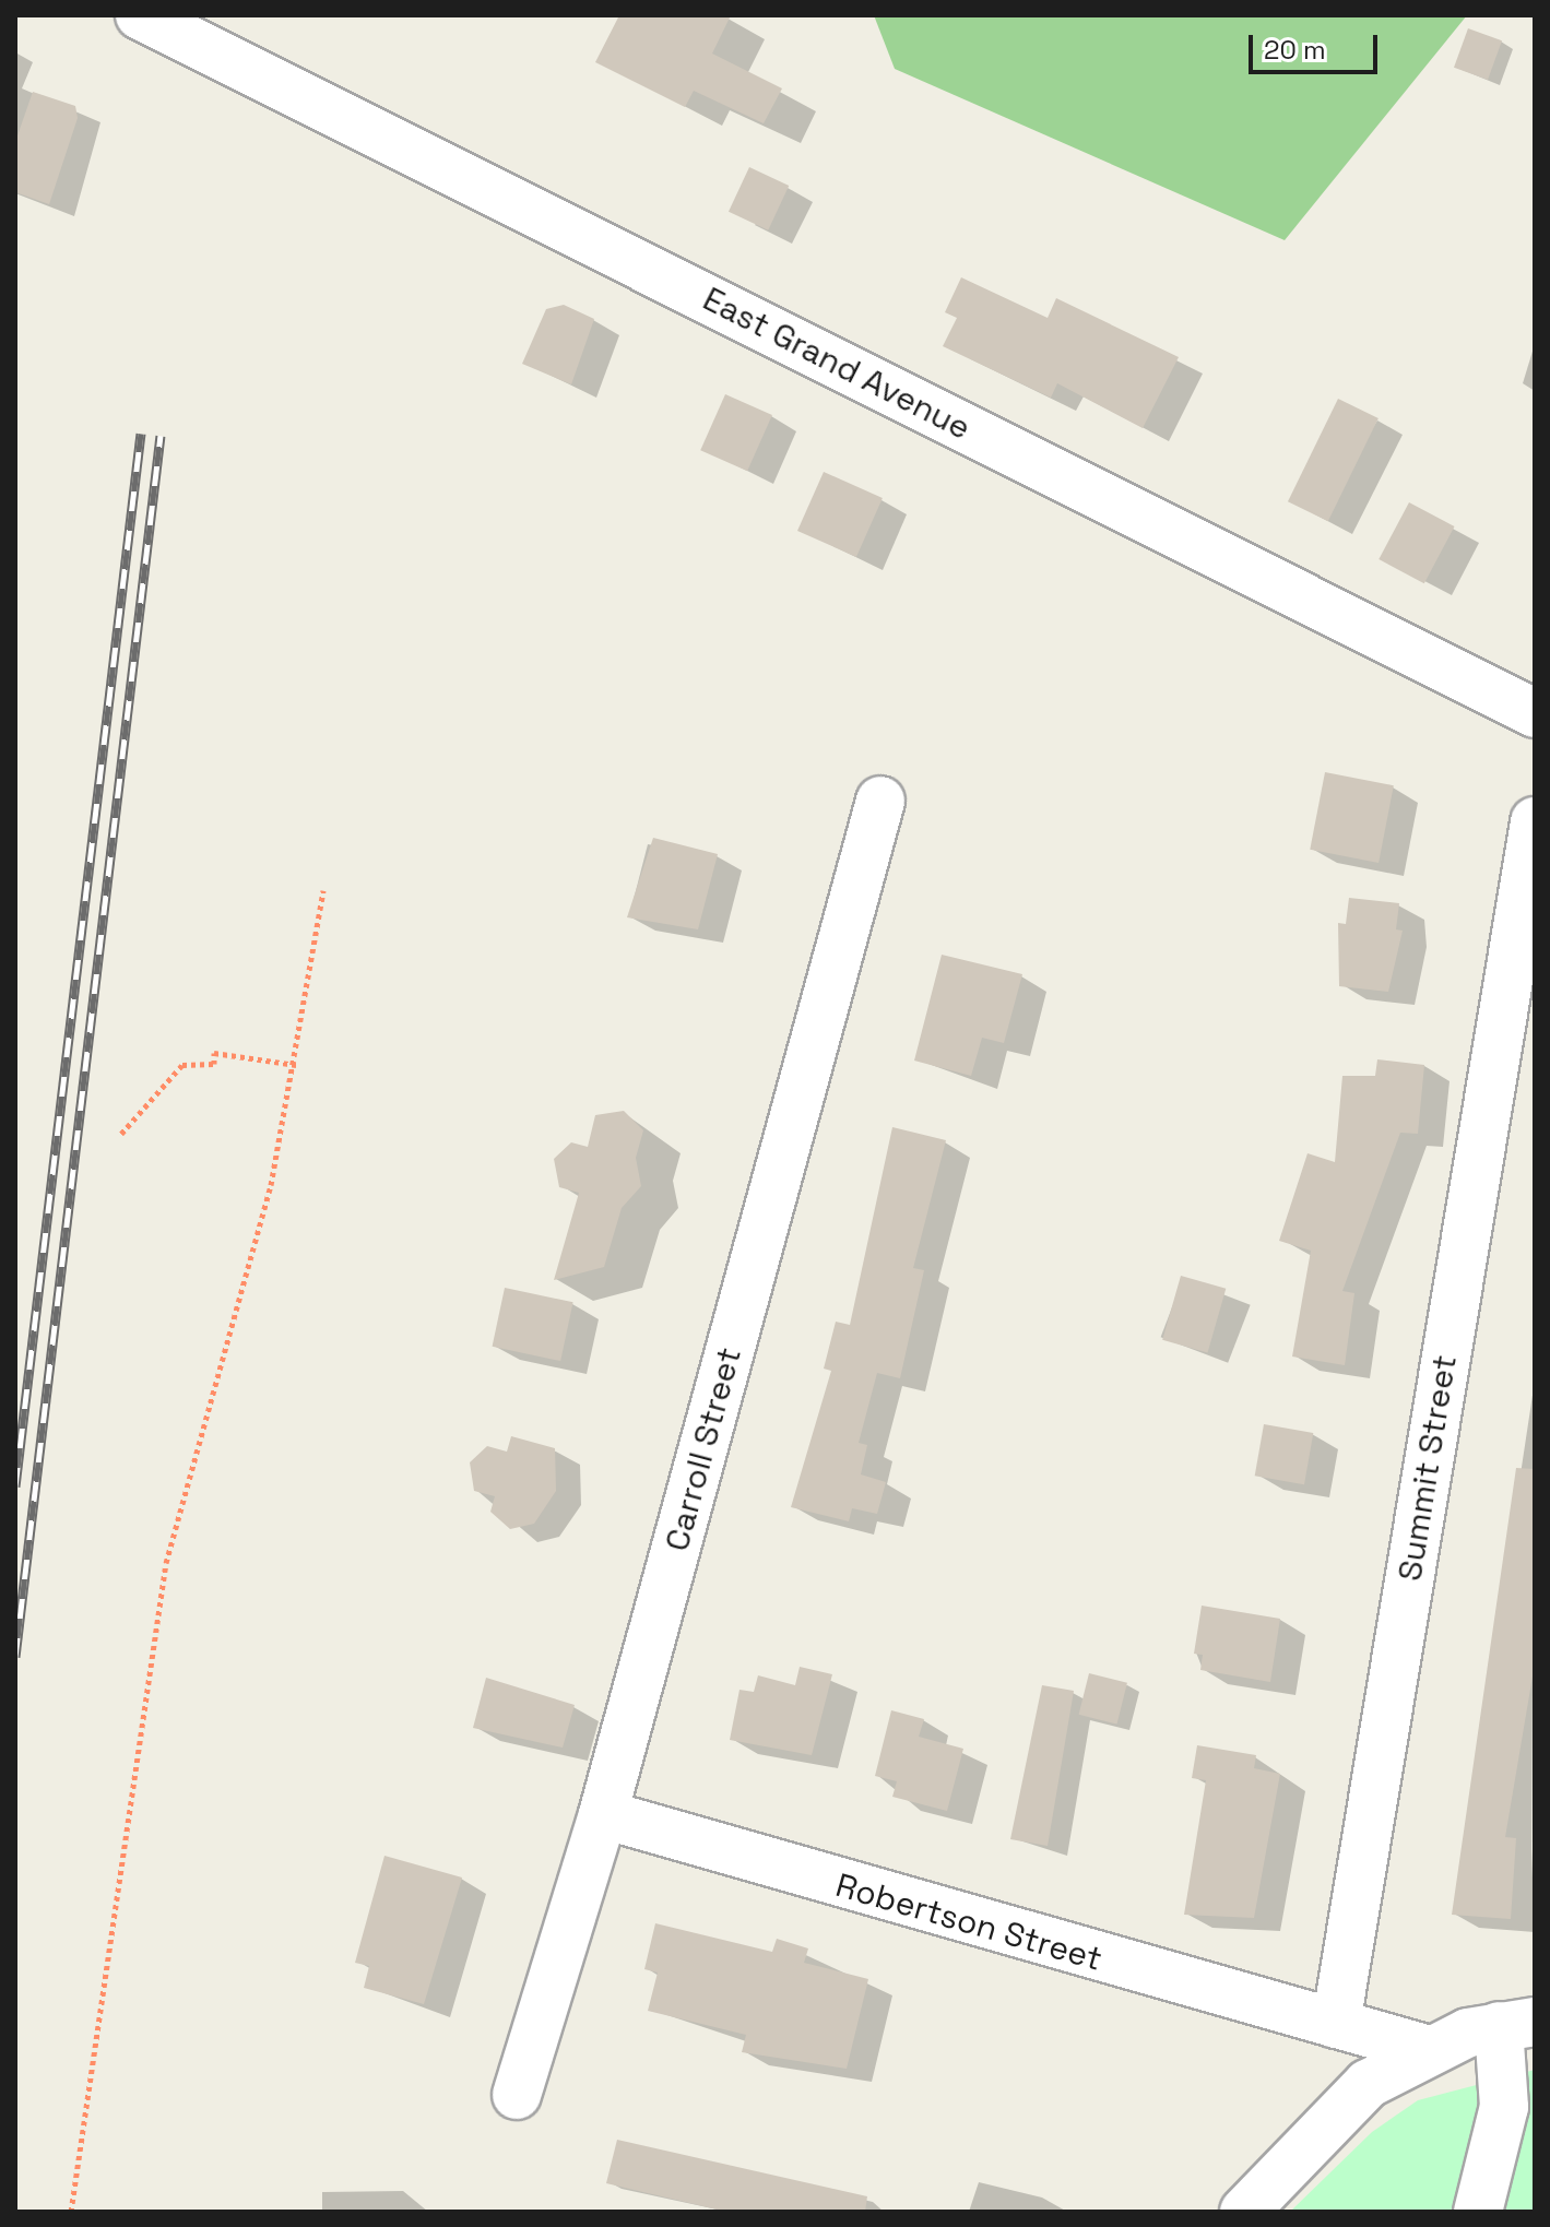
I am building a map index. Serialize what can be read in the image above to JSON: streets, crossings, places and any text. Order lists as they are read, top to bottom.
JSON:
{
  "streets": {
    "street": [
      "East Grand Avenue",
      "Carroll Street",
      "Summit Street",
      "Robertson Street"
    ]
  },
  "crossings": [
    ["Carroll Street", "Robertson Street"],
    ["Summit Street", "Robertson Street"]
  ],
  "scale_bar": "20 m"
}
